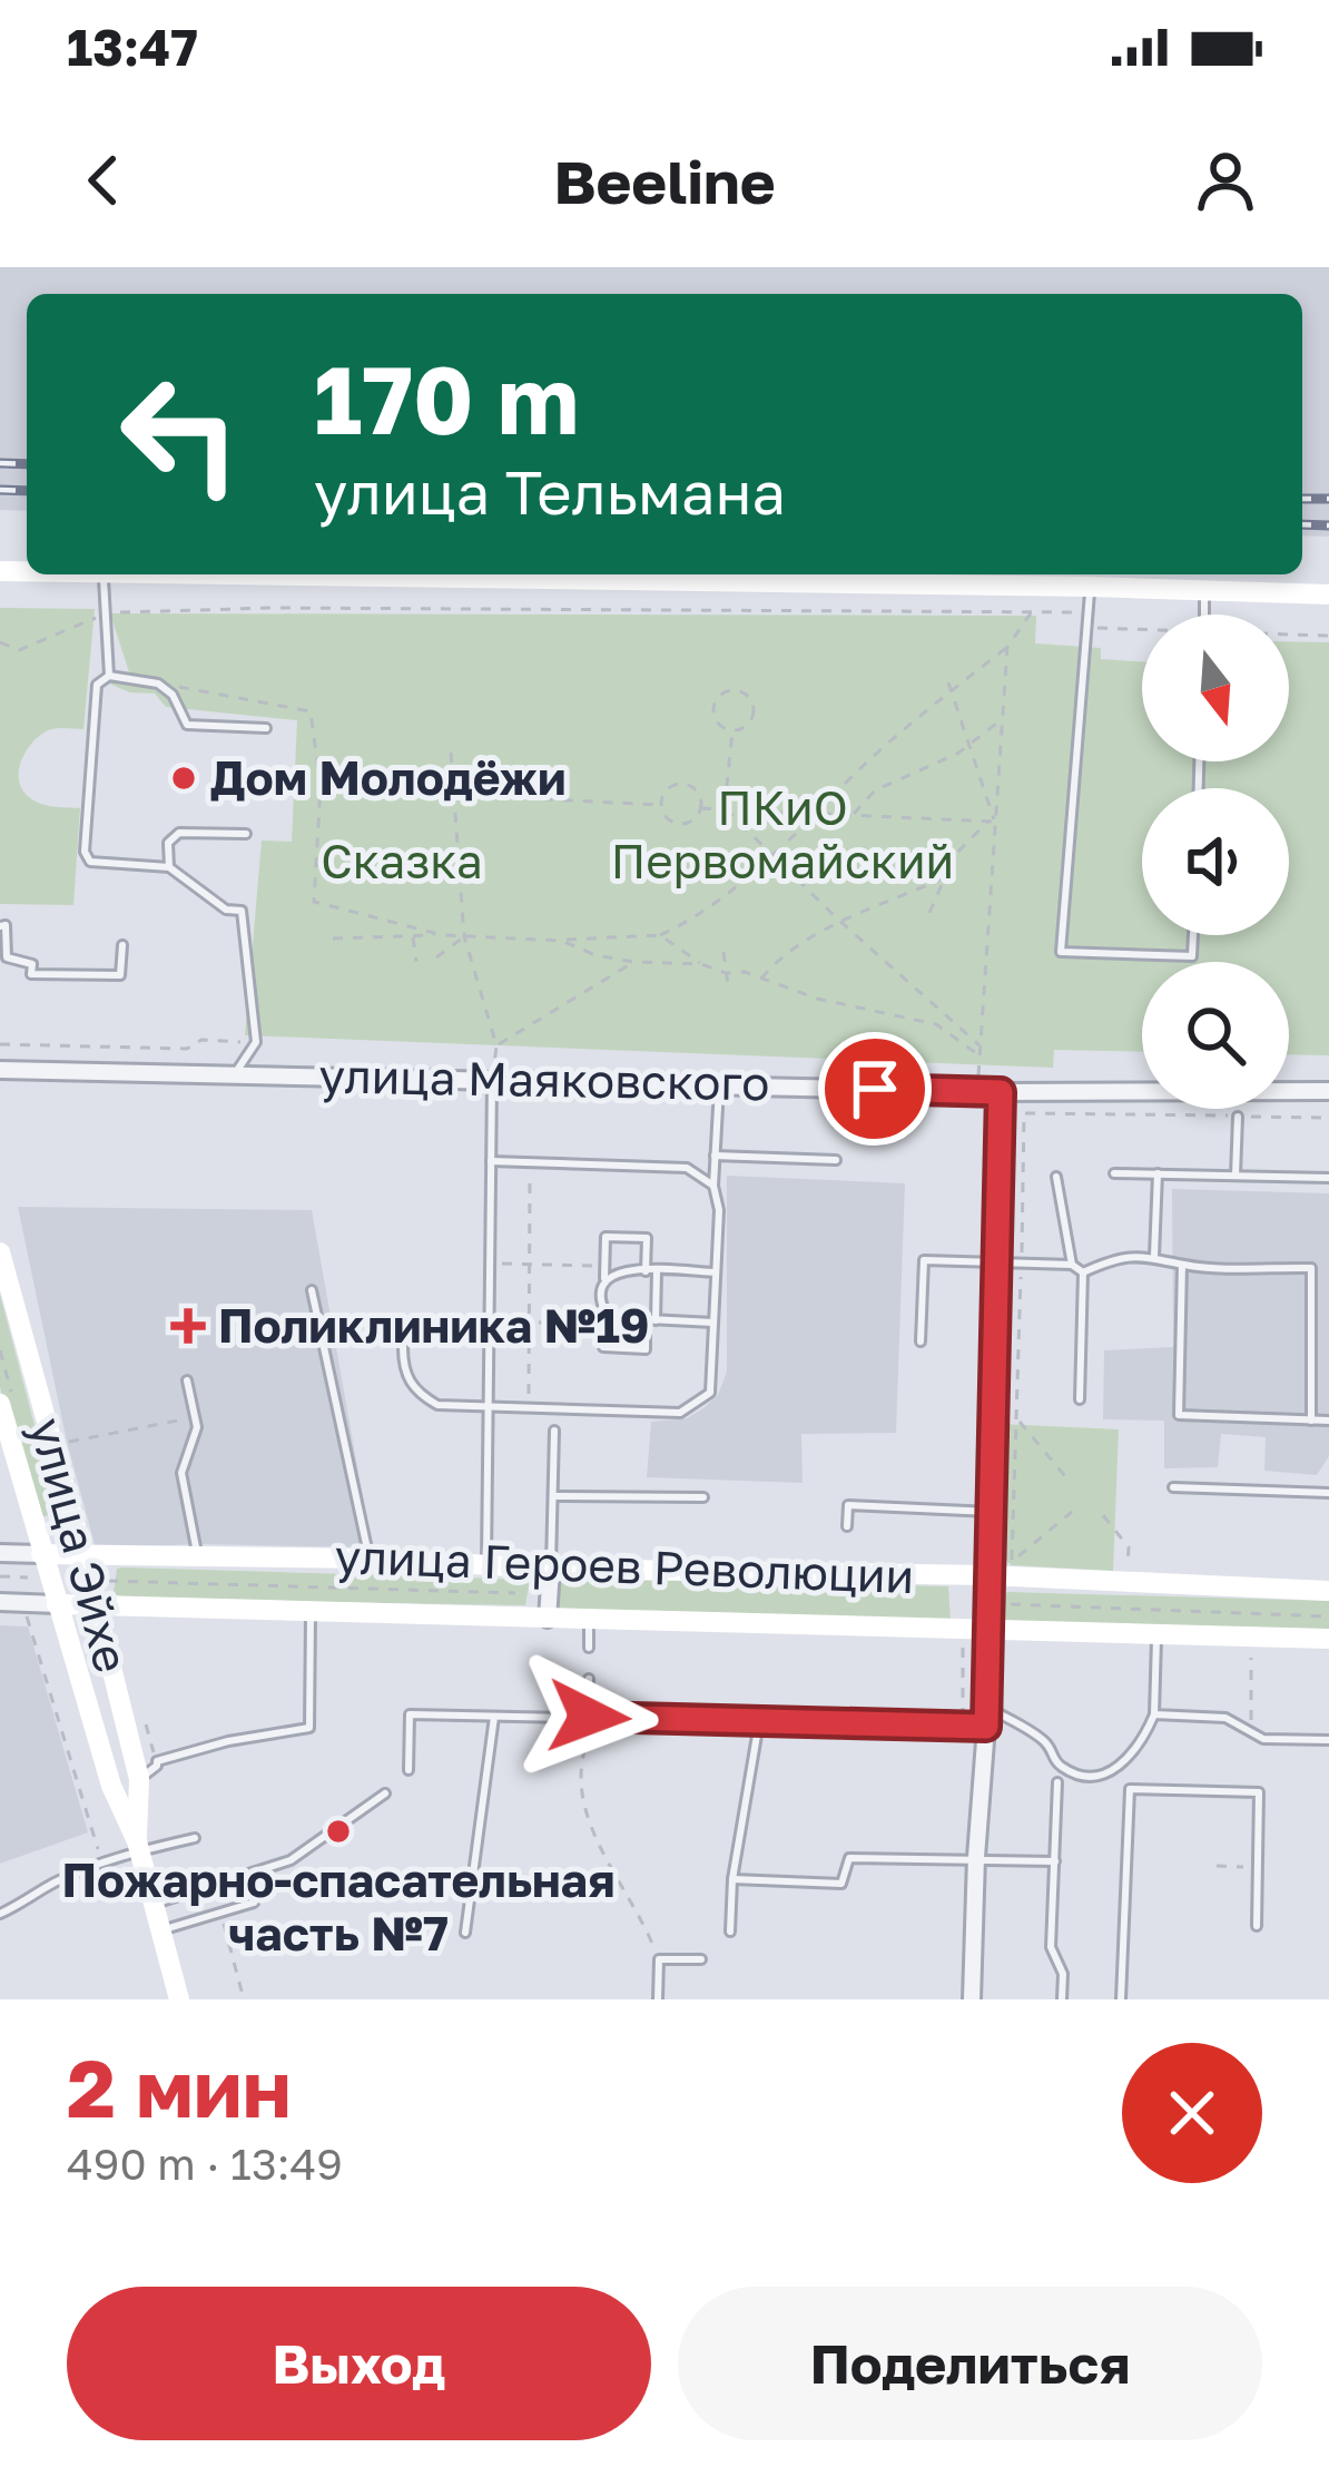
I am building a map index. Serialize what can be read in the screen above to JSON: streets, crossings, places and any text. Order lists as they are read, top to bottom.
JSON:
{
  "streets": {
    "main road": ["улица Эйхе", "улица Героев Революции"],
    "street": ["улица Маяковского"]
  },
  "crossings": [
    ["улица Эйхе", "улица Героев Революции"]
  ],
  "parks": ["ПКиО Первомайский", "Сказка"],
  "places": {
    "other": ["Дом Молодёжи", "Пожарно-спасательная часть №7"],
    "health": ["Поликлиника №19"]
  },
  "north": "bottom",
  "page": {
    "status": "13:47",
    "header": "Beeline",
    "turn": ["170 m", "улица Тельмана"],
    "heading": ["2 мин", "490 m · 13:49"],
    "buttons": ["Выход", "Поделиться"]
  }
}
